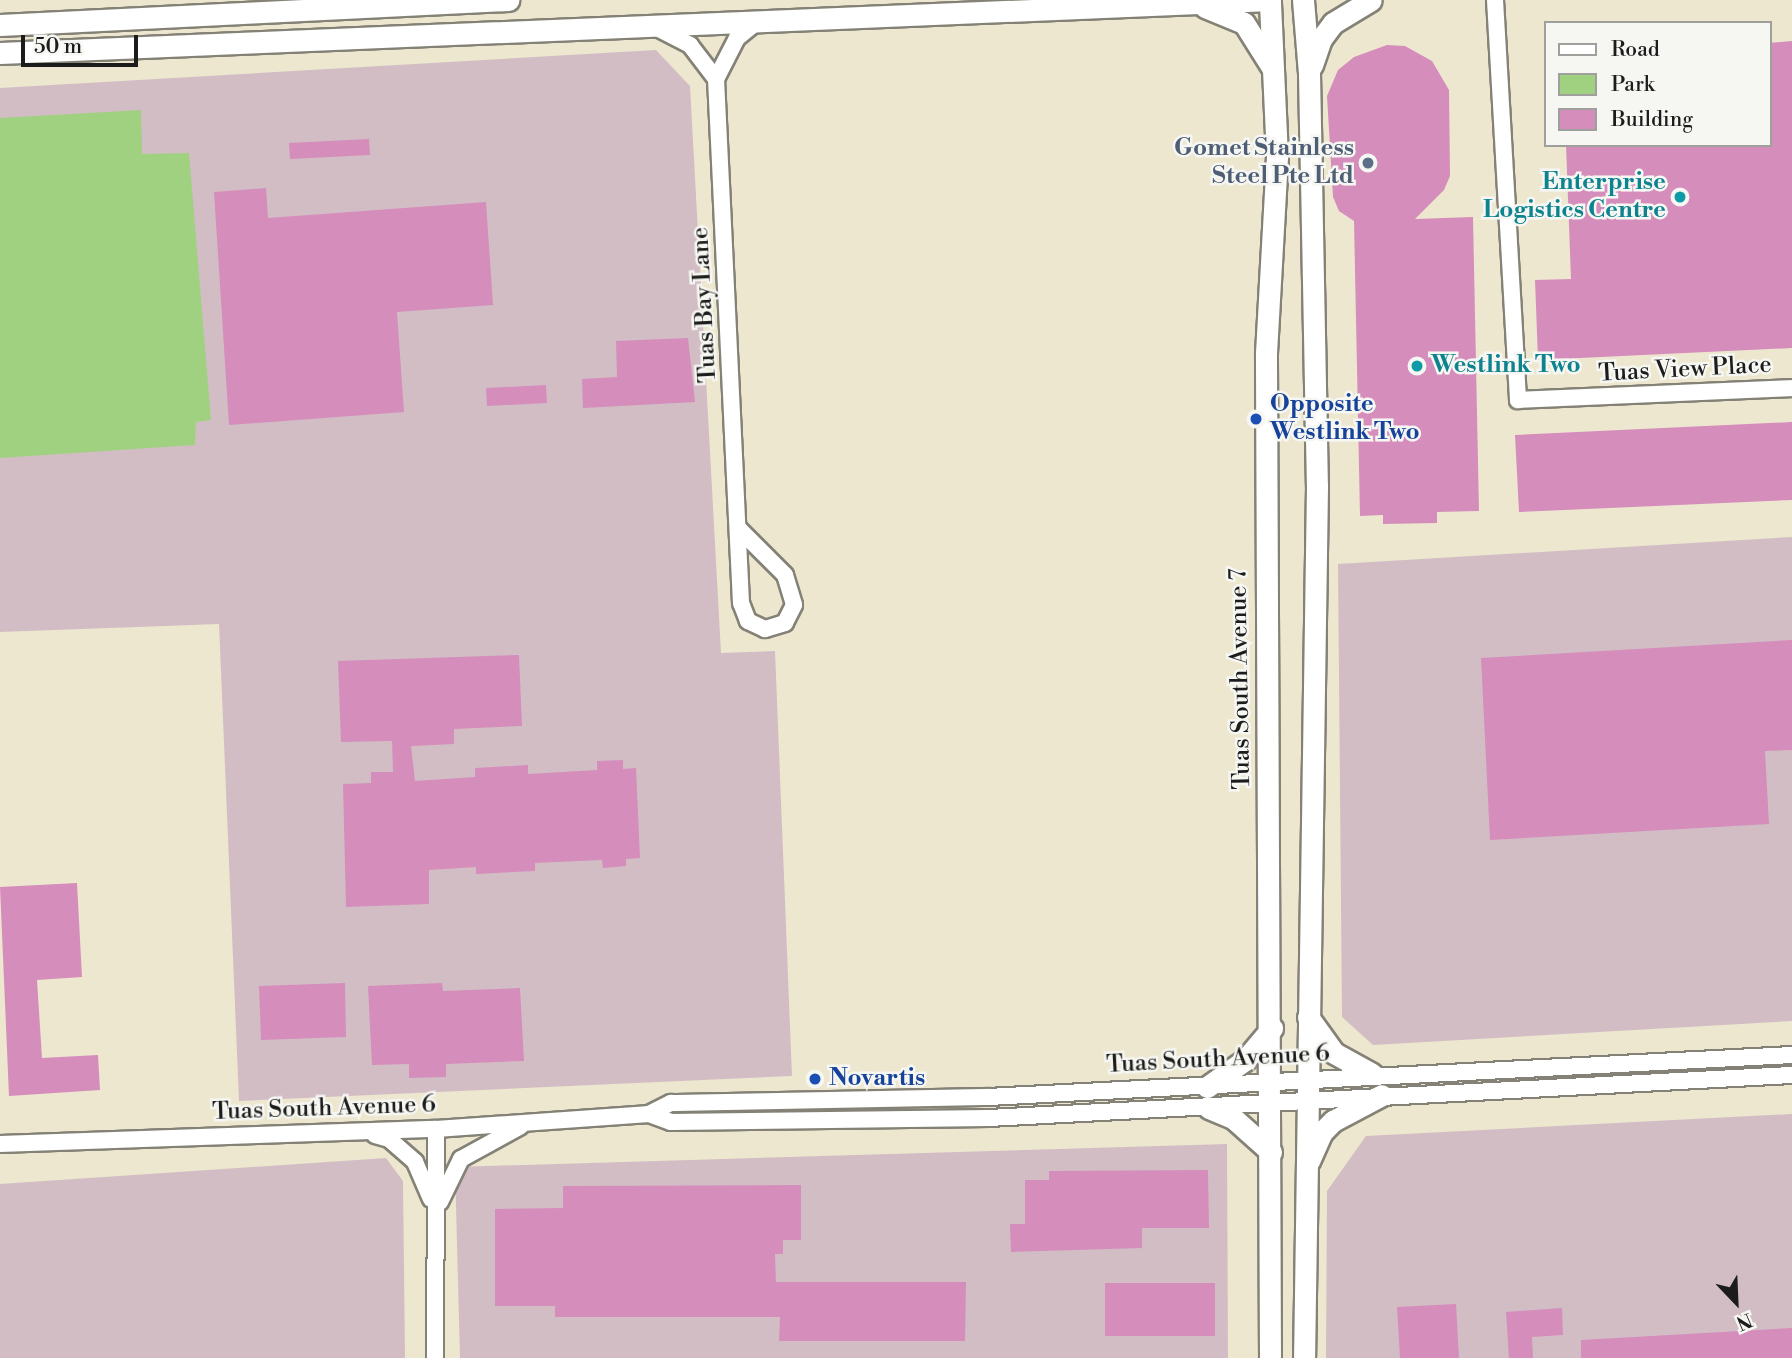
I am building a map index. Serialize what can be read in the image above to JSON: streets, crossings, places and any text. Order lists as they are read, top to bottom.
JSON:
{
  "streets": {
    "street": [
      "Tuas Bay Lane",
      "Tuas View Place",
      "Tuas South Avenue 7",
      "Tuas South Avenue 6"
    ]
  },
  "crossings": [
    ["Tuas South Avenue 7", "Tuas South Avenue 6"]
  ],
  "places": [
    "Gomet Stainless Steel Pte Ltd",
    "Enterprise Logistics Centre",
    "Westlink Two",
    "Opposite Westlink Two",
    "Novartis"
  ],
  "legend": ["Road", "Park", "Building"],
  "scale_bar": "50 m",
  "north": "bottom right"
}
